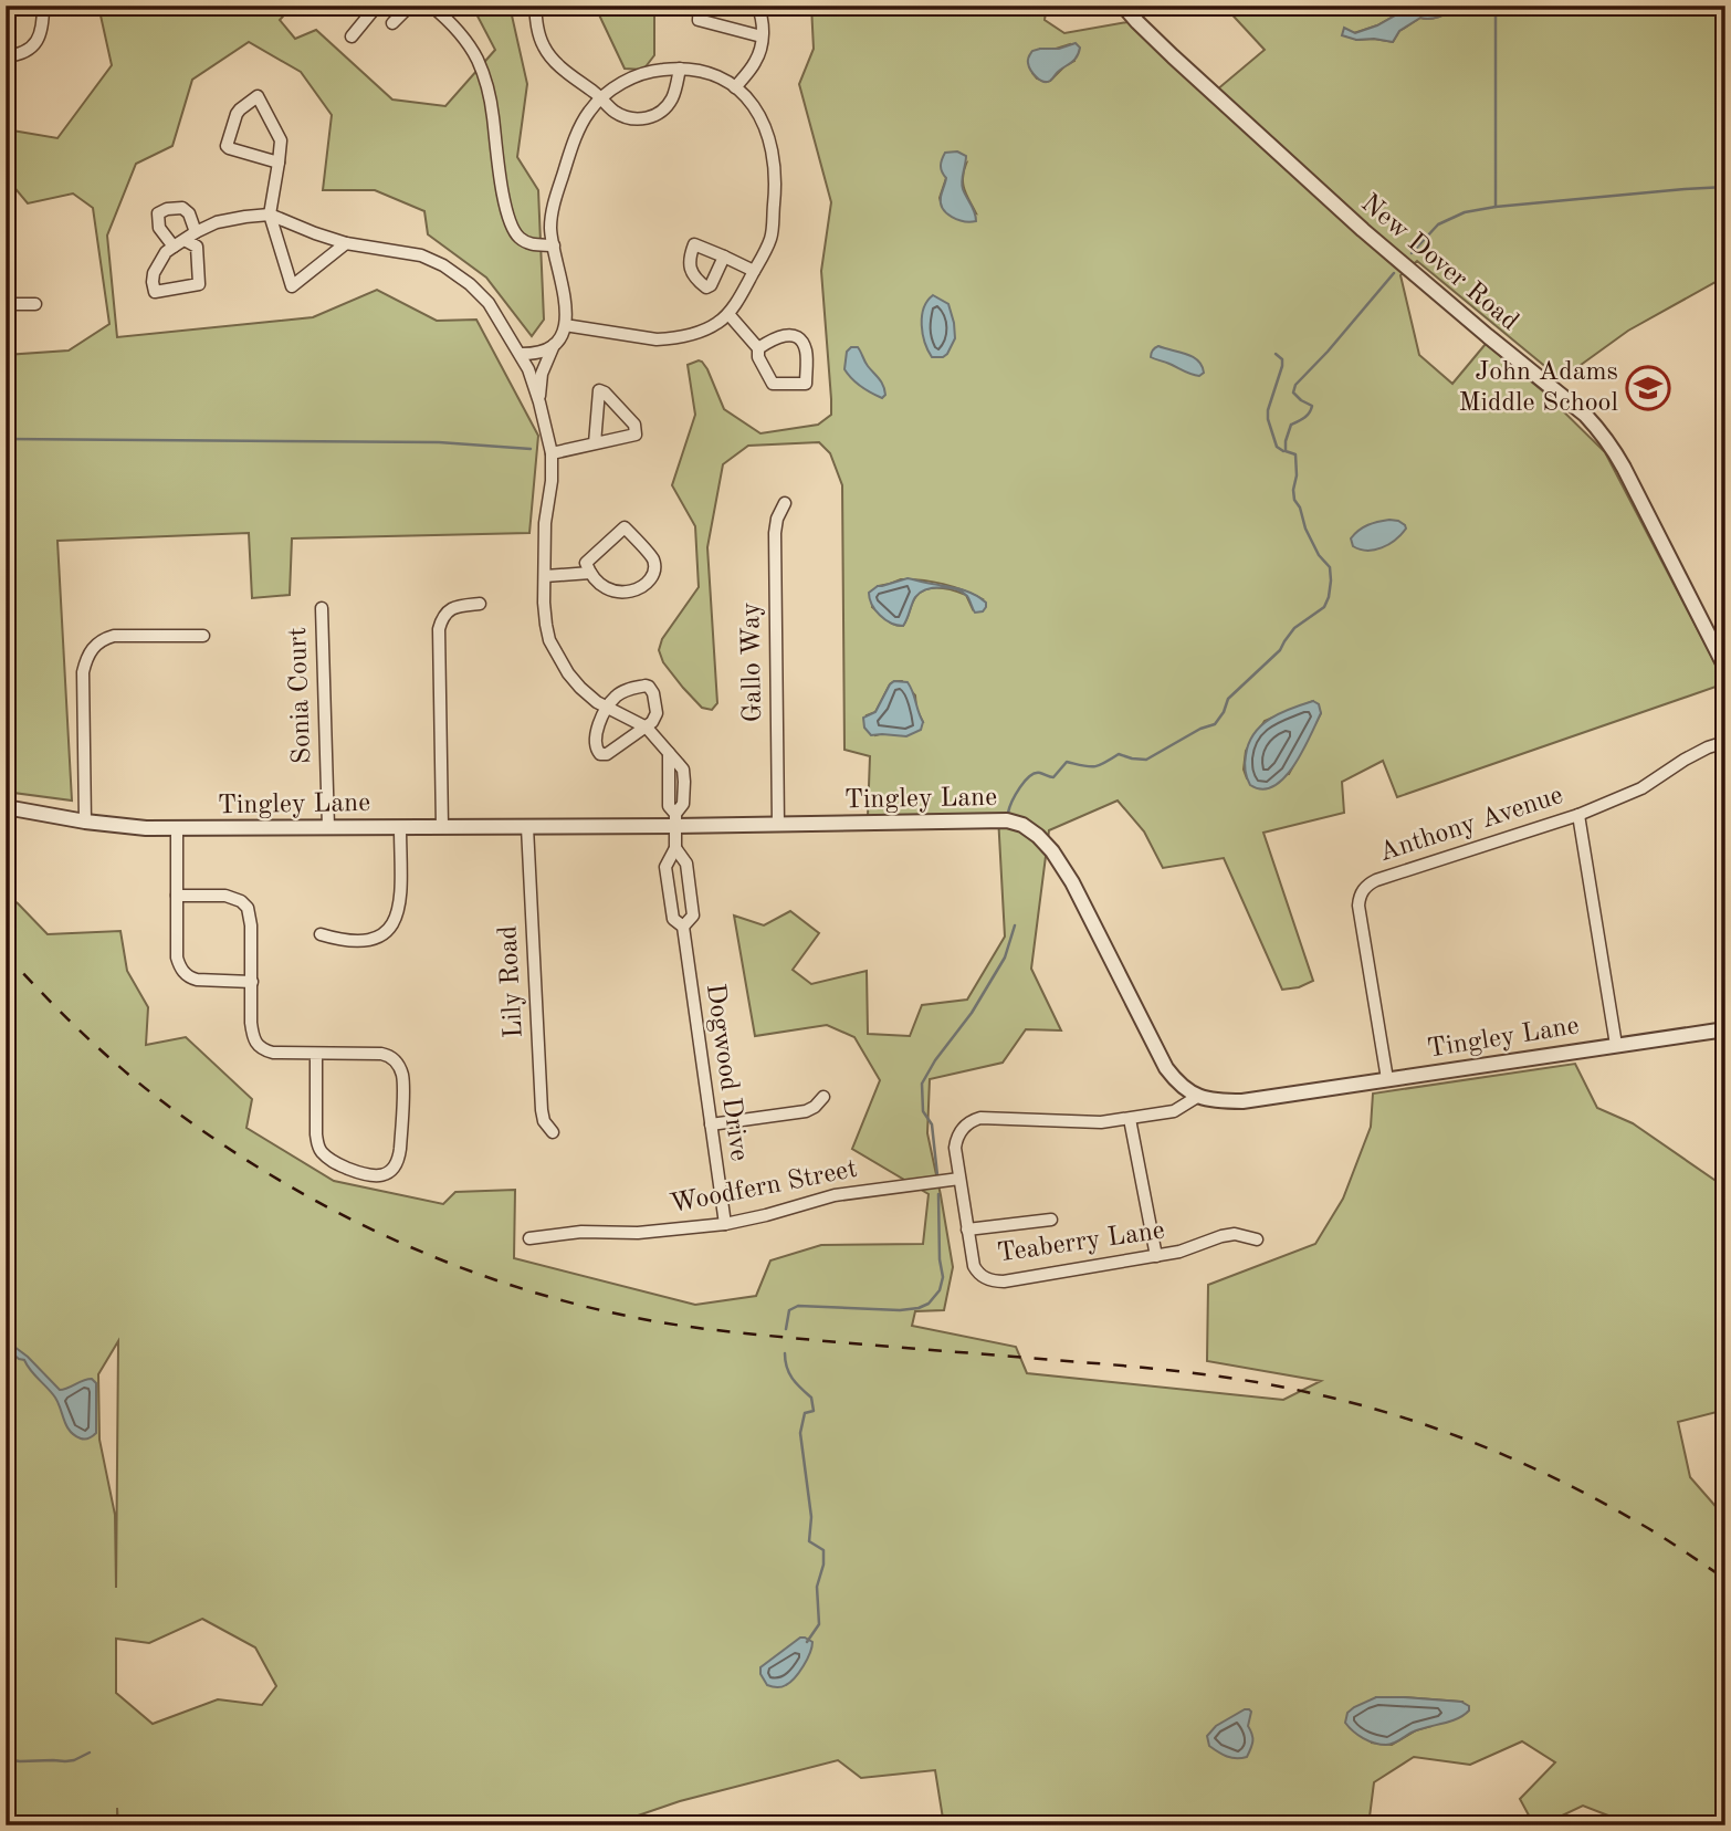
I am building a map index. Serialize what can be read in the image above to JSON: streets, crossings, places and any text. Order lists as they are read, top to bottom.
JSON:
{
  "streets": {
    "street": [
      "New Dover Road",
      "Gallo Way",
      "Sonia Court",
      "Tingley Lane",
      "Anthony Avenue",
      "Lily Road",
      "Dogwood Drive",
      "Woodfern Street",
      "Teaberry Lane"
    ]
  },
  "crossings": [
    ["Gallo Way", "Tingley Lane"],
    ["Sonia Court", "Tingley Lane"],
    ["Tingley Lane", "Anthony Avenue"],
    ["Tingley Lane", "Lily Road"],
    ["Tingley Lane", "Dogwood Drive"],
    ["Tingley Lane", "Teaberry Lane"],
    ["Dogwood Drive", "Woodfern Street"],
    ["Woodfern Street", "Teaberry Lane"]
  ],
  "places": {
    "school or university": ["John Adams Middle School"]
  }
}
